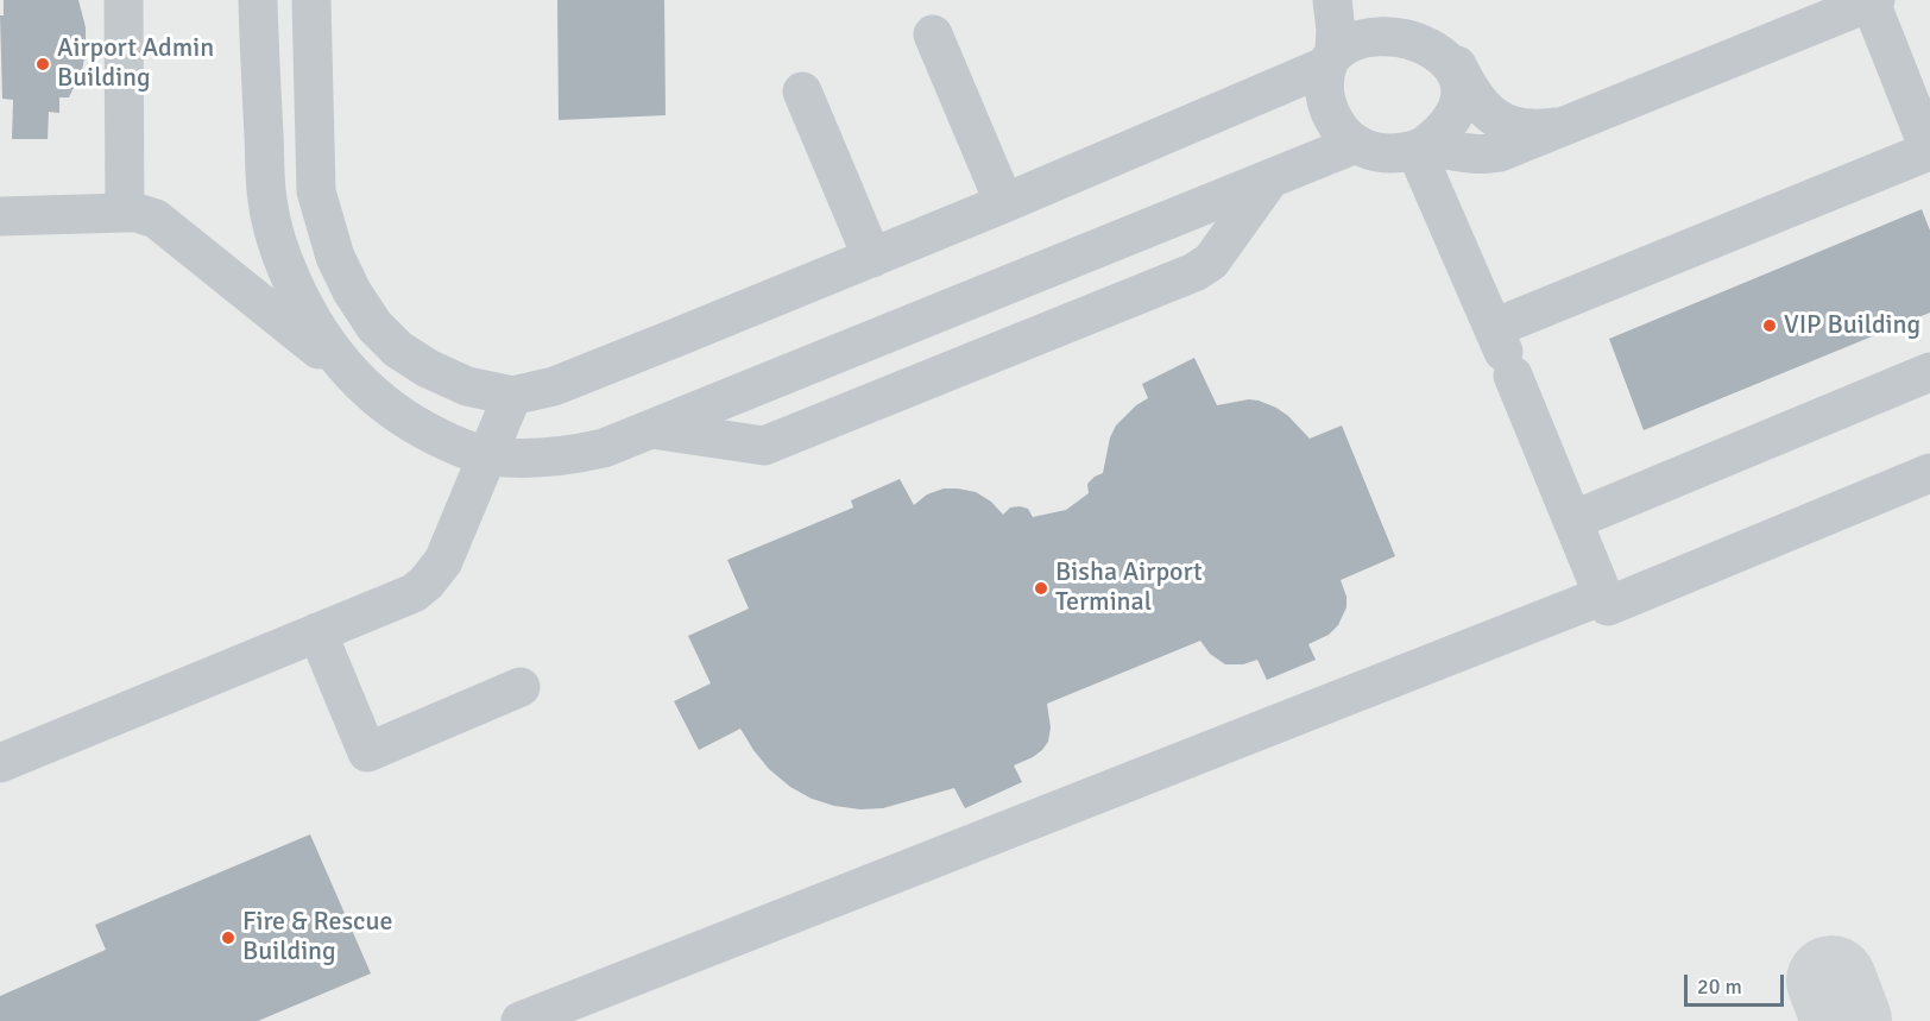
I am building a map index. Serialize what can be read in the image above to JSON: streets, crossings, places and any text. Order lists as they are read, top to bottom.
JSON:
{
  "places": [
    "Airport Admin Building",
    "VIP Building",
    "Bisha Airport Terminal",
    "Fire & Rescue Building"
  ],
  "scale_bar": "20 m"
}
